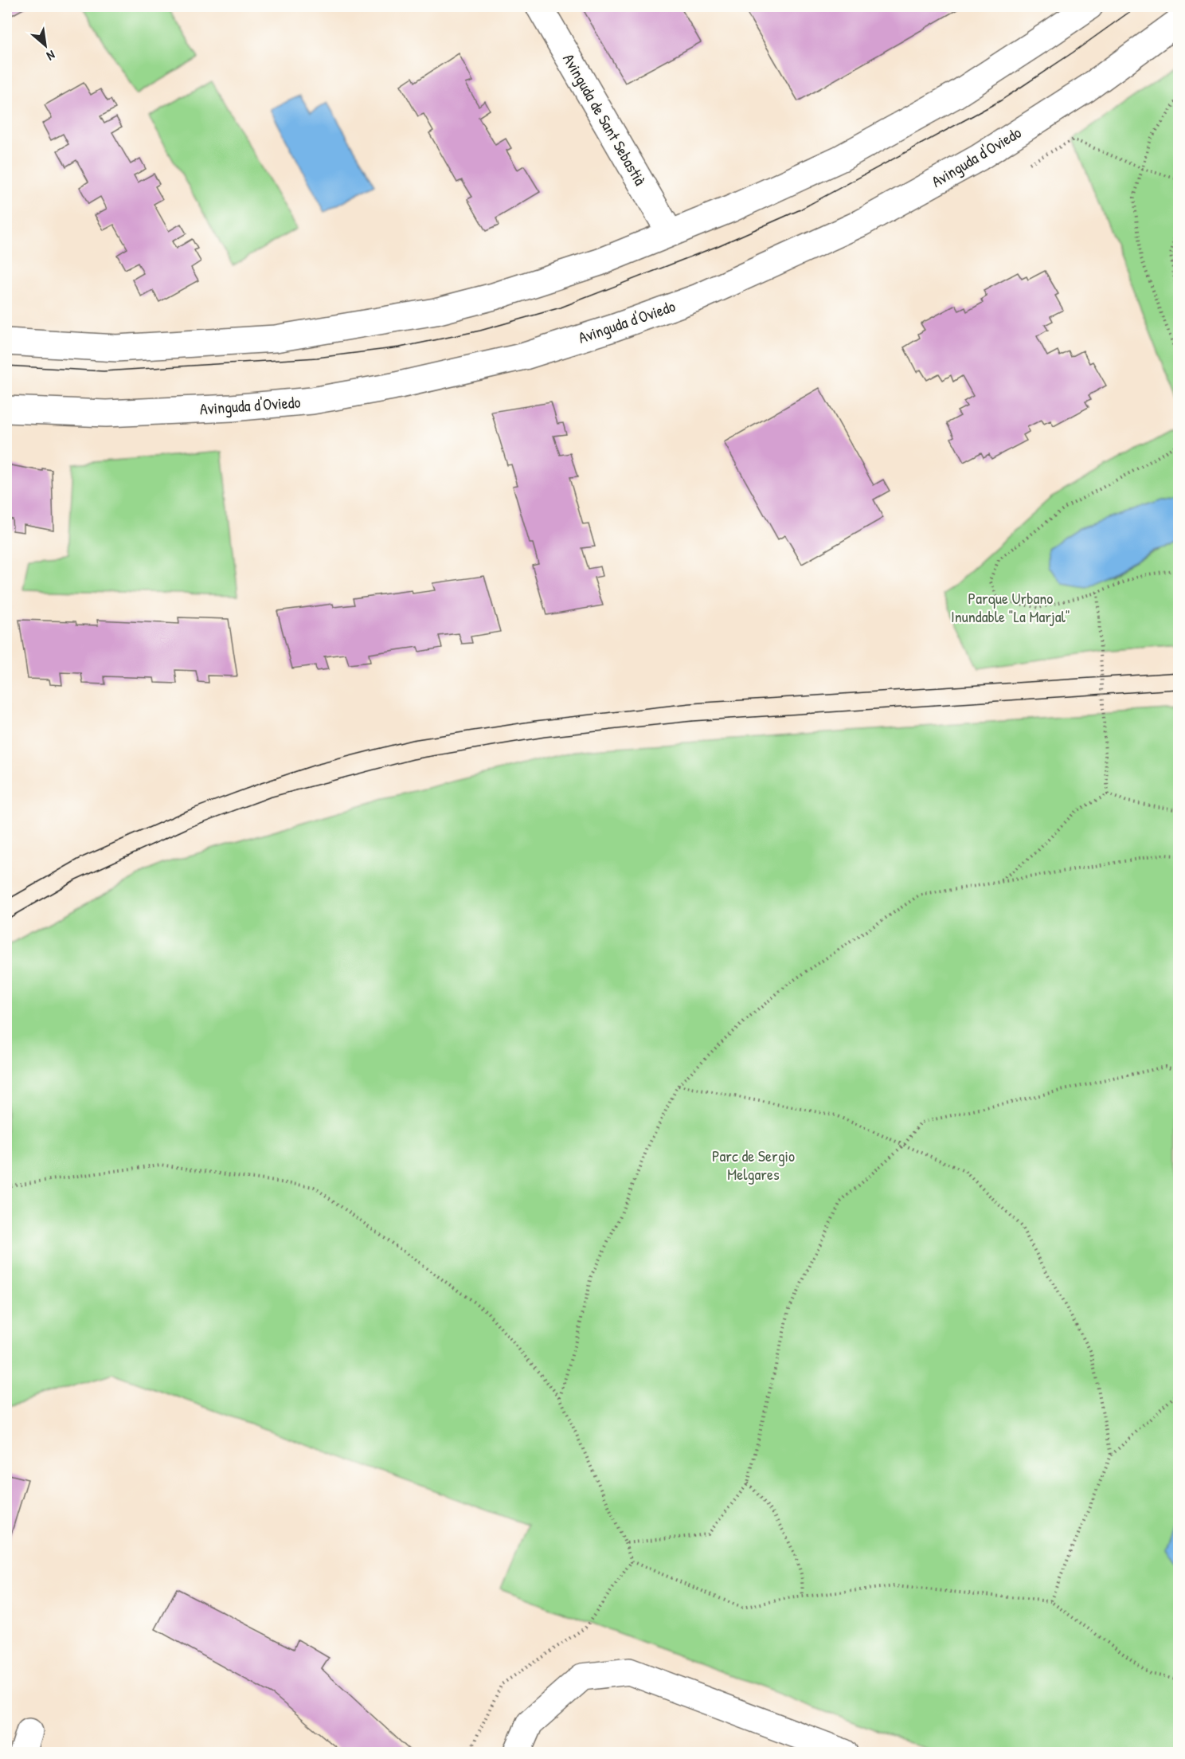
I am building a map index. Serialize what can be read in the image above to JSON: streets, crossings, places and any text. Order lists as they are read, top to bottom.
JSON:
{
  "streets": {
    "street": ["Avinguda de Sant Sebastià", "Avinguda d'Oviedo"]
  },
  "parks": ["Parque Urbano Inundable \"La Marjal\"", "Parc de Sergio Melgares"],
  "north": "bottom right"
}
